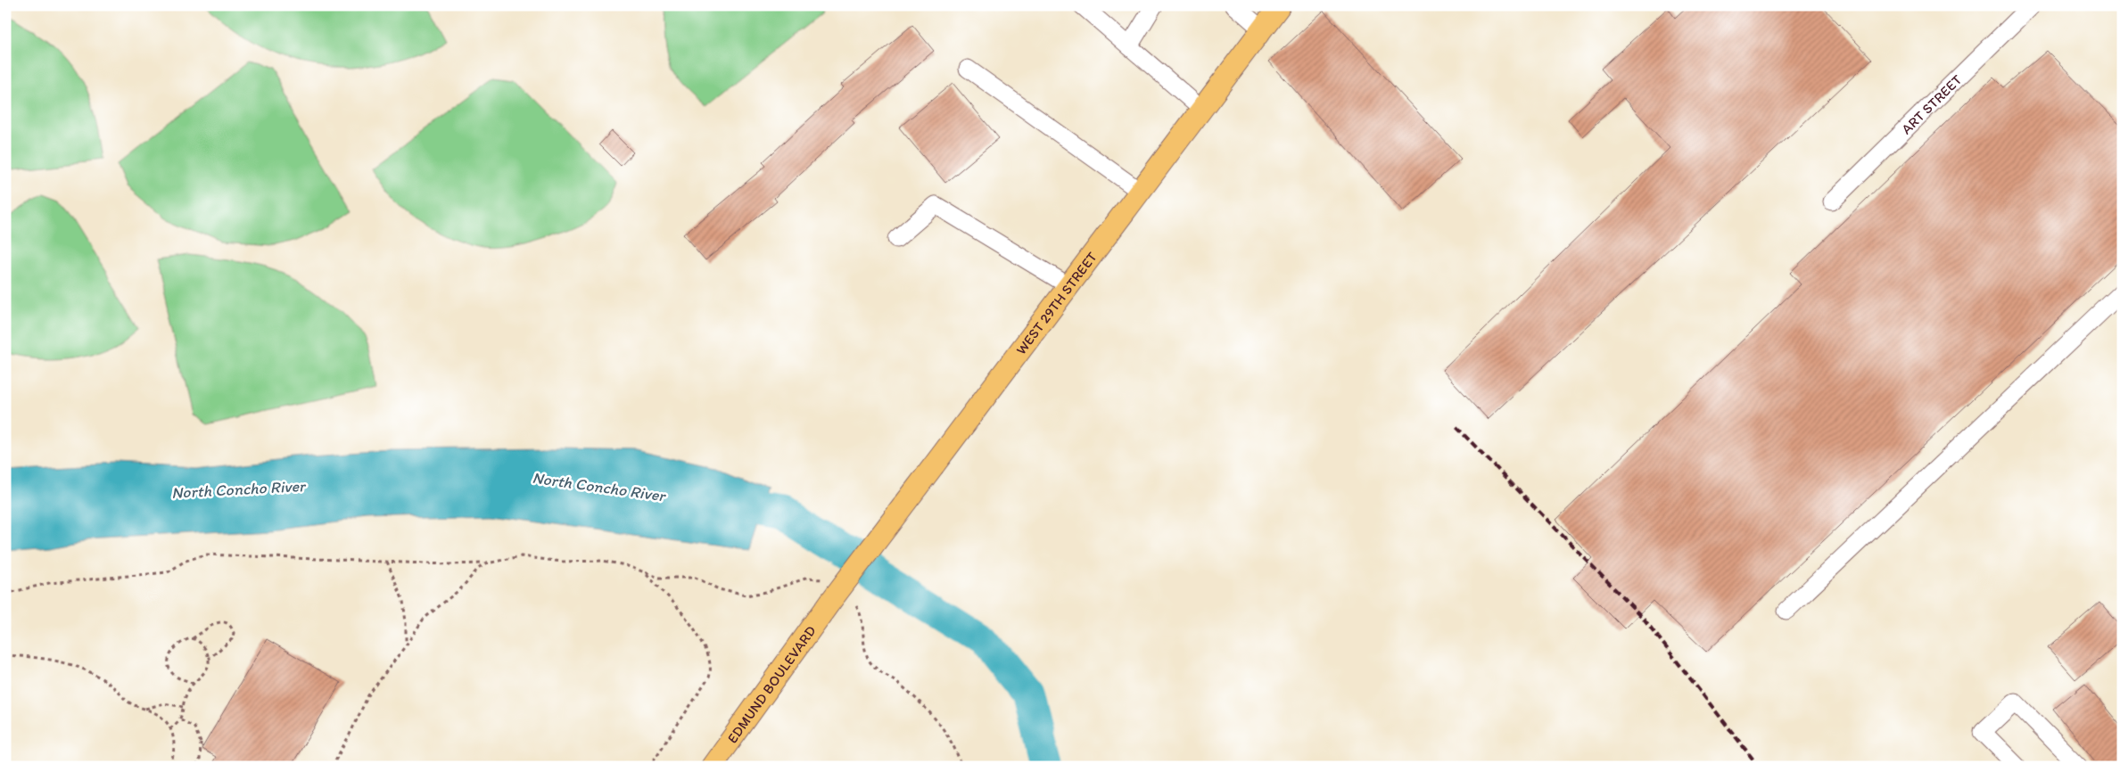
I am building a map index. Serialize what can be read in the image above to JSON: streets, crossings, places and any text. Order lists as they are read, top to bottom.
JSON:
{
  "streets": {
    "main road": ["WEST 29TH STREET", "EDMUND BOULEVARD"],
    "street": ["ART STREET"]
  },
  "crossings": [
    ["WEST 29TH STREET", "EDMUND BOULEVARD"]
  ],
  "water": ["North Concho River"]
}
